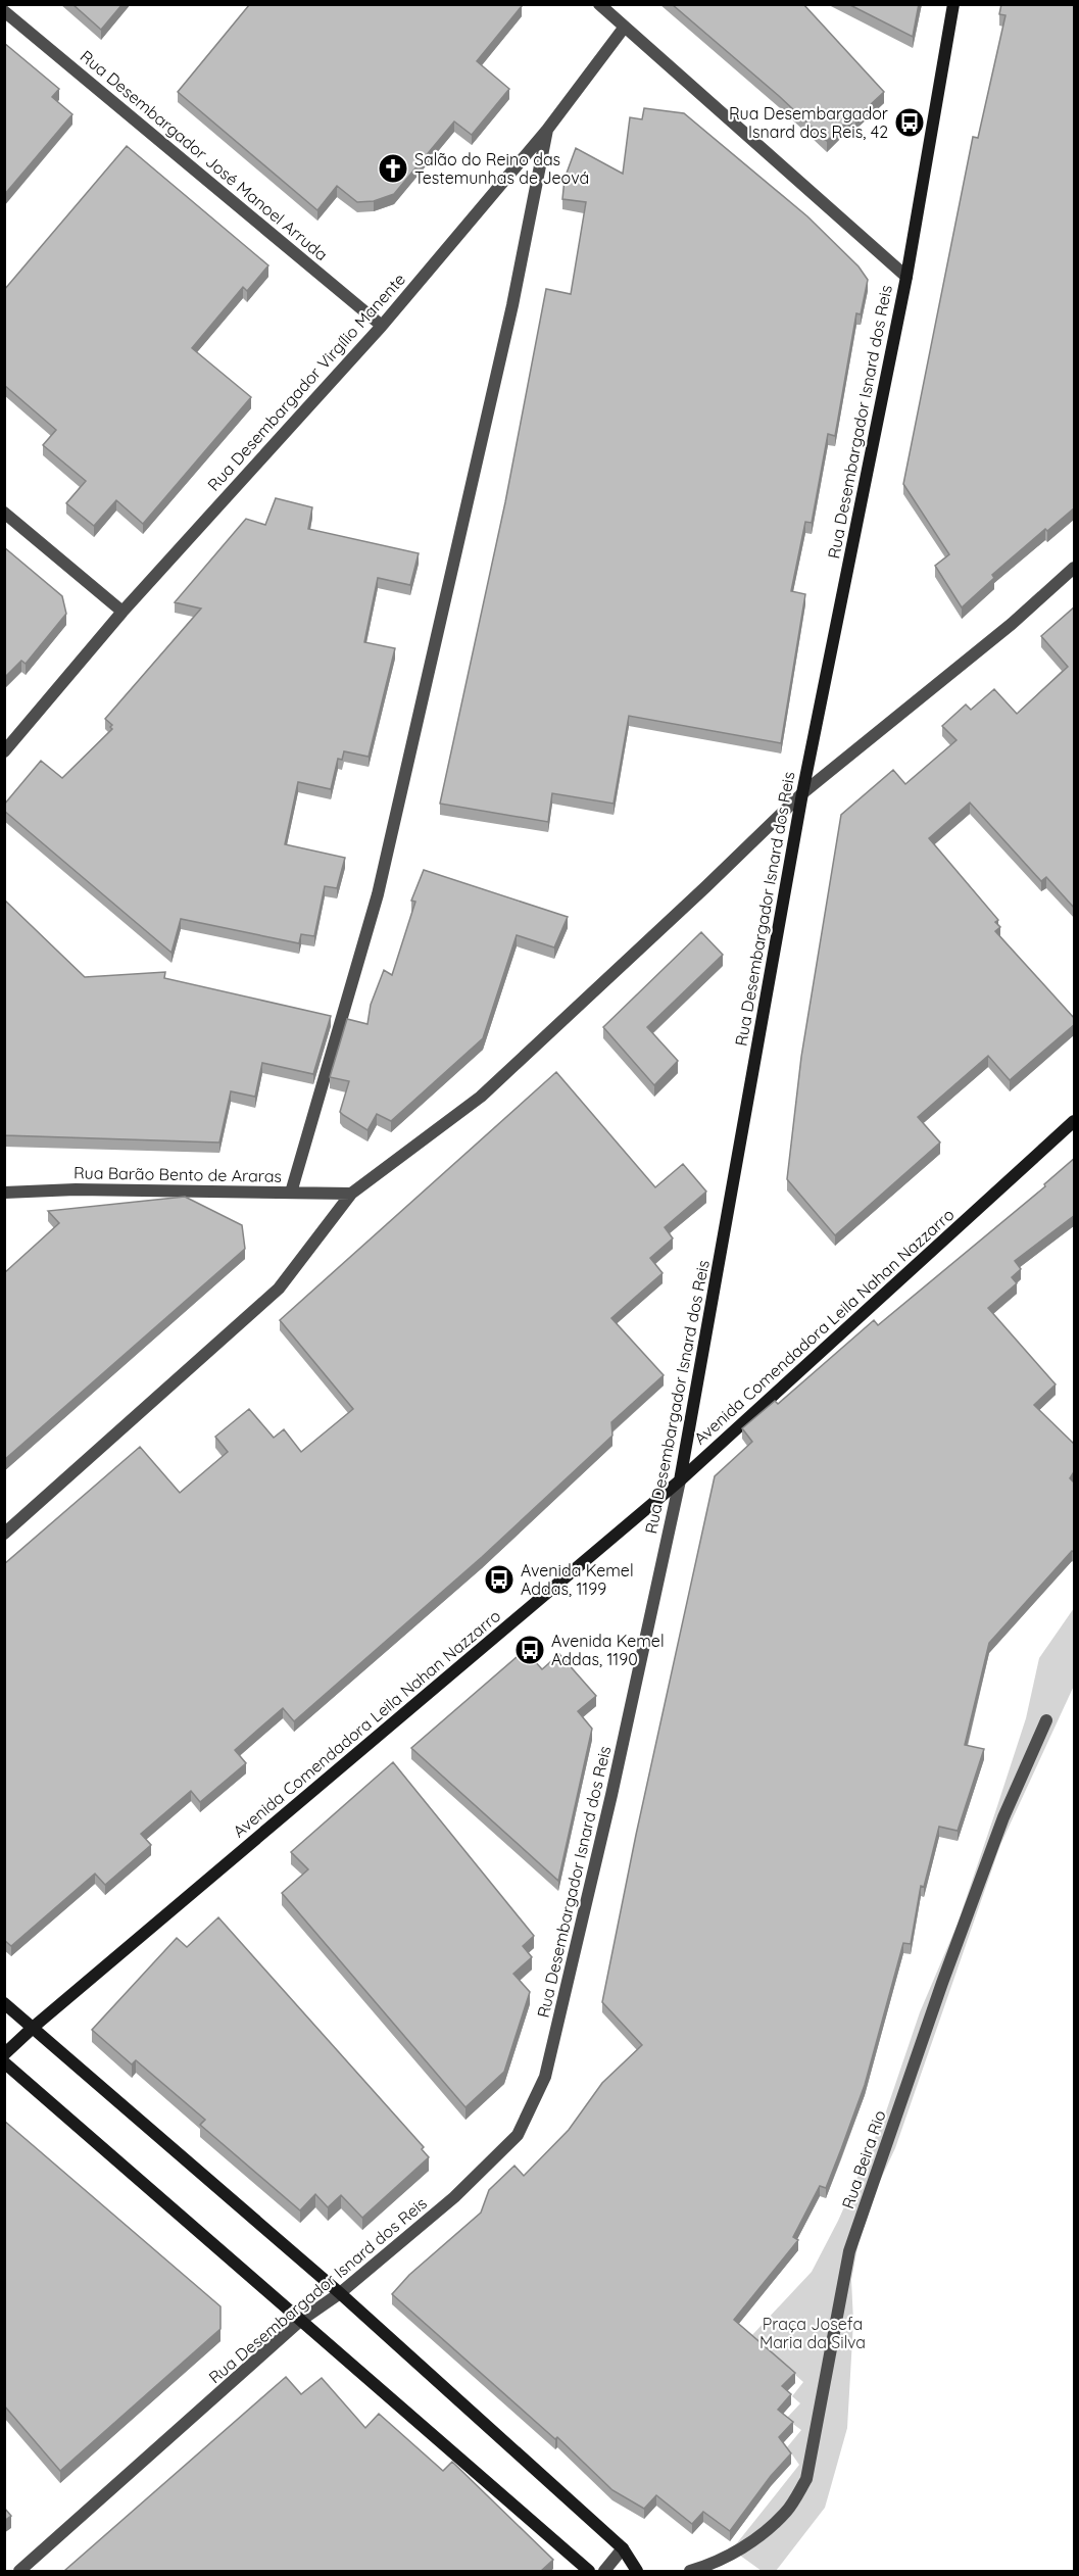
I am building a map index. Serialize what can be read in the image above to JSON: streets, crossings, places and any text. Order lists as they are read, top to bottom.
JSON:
{
  "streets": {
    "main road": ["Rua Desembargador Isnard dos Reis", "Avenida Comendadora Leila Nahan Nazzarro"],
    "street": [
      "Rua Desembargador José Manoel Arruda",
      "Rua Desembargador Virgílio Manente",
      "Rua Barão Bento de Araras",
      "Rua Beira Rio"
    ]
  },
  "crossings": [
    ["Rua Desembargador José Manoel Arruda", "Rua Desembargador Virgílio Manente"],
    ["Rua Desembargador Isnard dos Reis", "Avenida Comendadora Leila Nahan Nazzarro"]
  ],
  "parks": ["Praça Josefa Maria da Silva"],
  "places": {
    "bus stop": ["Rua Desembargador Isnard dos Reis, 42", "Avenida Kemel Addas, 1199", "Avenida Kemel Addas, 1190"],
    "church": ["Salão do Reino das Testemunhas de Jeová"]
  }
}
